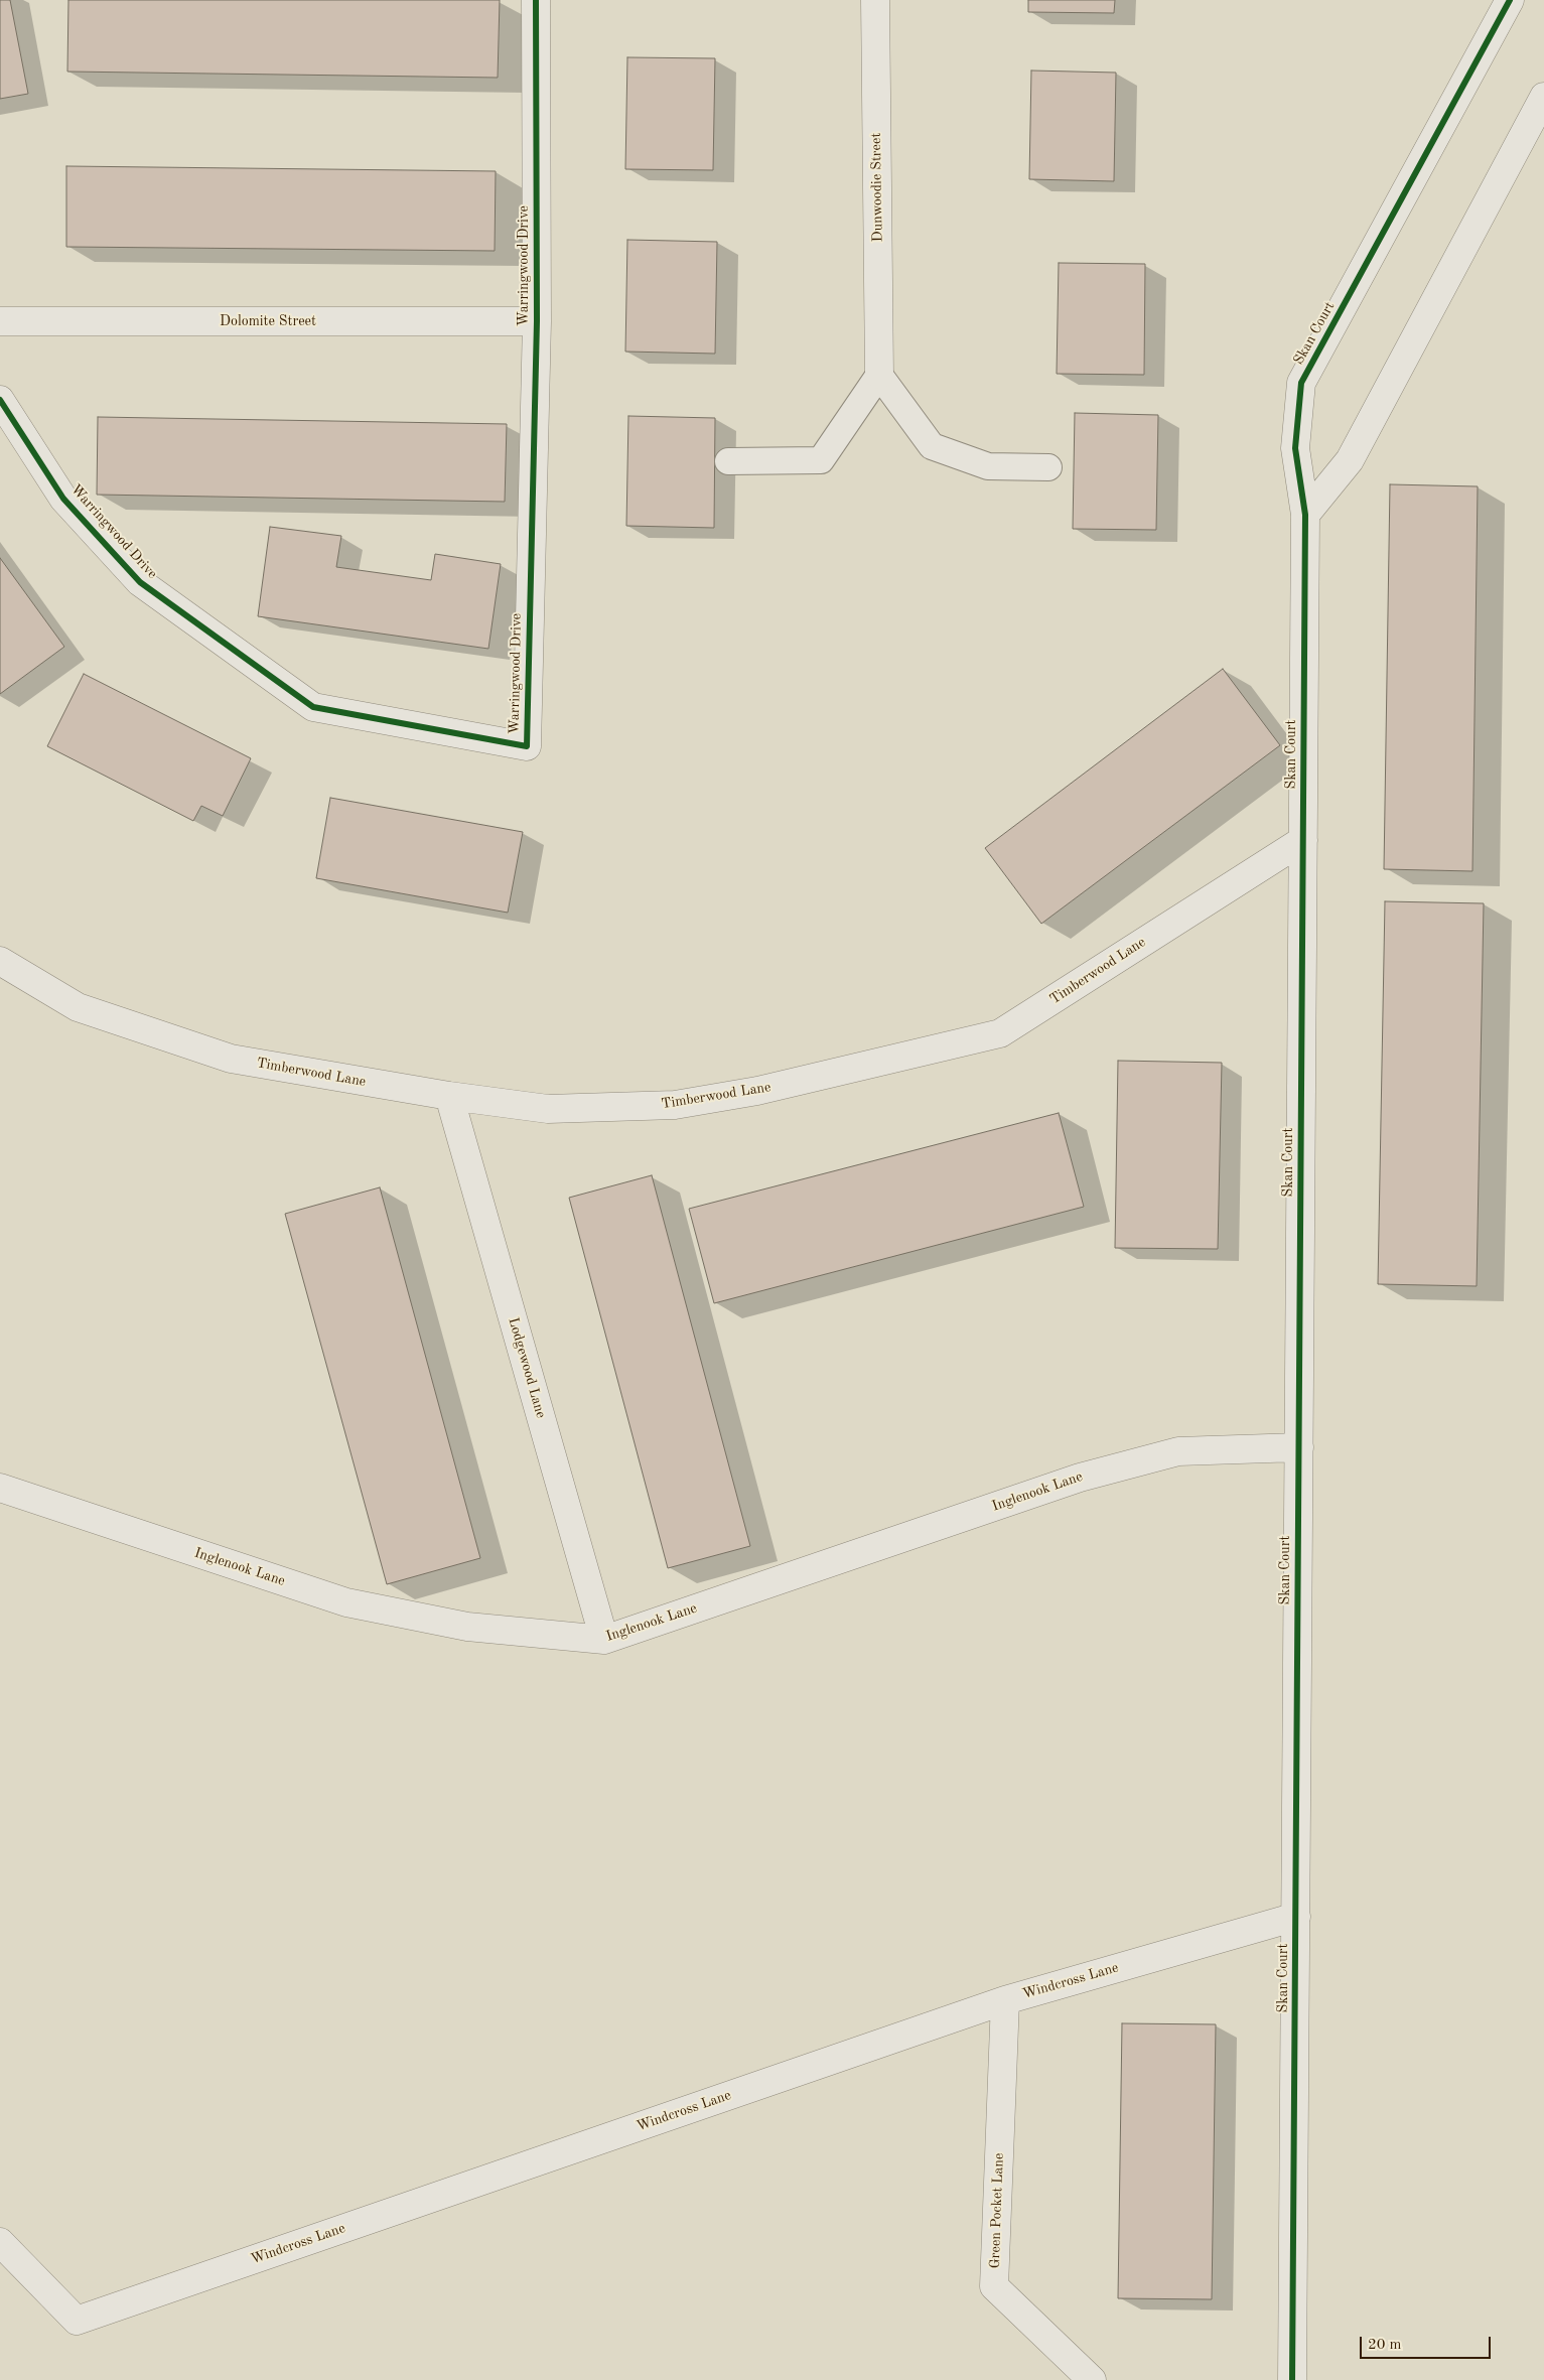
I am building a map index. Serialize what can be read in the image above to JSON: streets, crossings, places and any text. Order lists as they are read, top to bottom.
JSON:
{
  "streets": {
    "street": [
      "Dunwoodie Street",
      "Warringwood Drive",
      "Dolomite Street",
      "Skan Court",
      "Timberwood Lane",
      "Lodgewood Lane",
      "Inglenook Lane",
      "Windcross Lane",
      "Green Pocket Lane"
    ]
  },
  "crossings": [
    ["Warringwood Drive", "Dolomite Street"],
    ["Skan Court", "Timberwood Lane"],
    ["Skan Court", "Inglenook Lane"],
    ["Skan Court", "Windcross Lane"],
    ["Timberwood Lane", "Lodgewood Lane"],
    ["Lodgewood Lane", "Inglenook Lane"],
    ["Windcross Lane", "Green Pocket Lane"]
  ],
  "scale_bar": "20 m"
}
